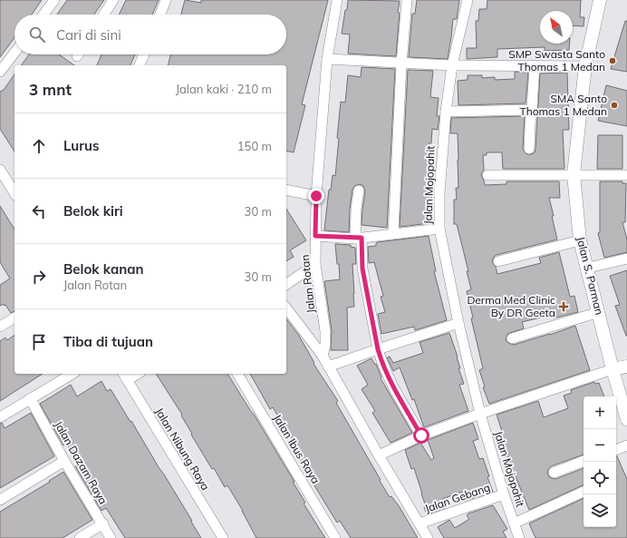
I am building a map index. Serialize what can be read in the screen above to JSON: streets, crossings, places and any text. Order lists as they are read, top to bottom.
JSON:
{
  "streets": {
    "main road": ["Jalan S. Parman"],
    "street": [
      "Jalan Mojopahit",
      "Jalan Rotan",
      "Jalan Nibung Raya",
      "Jalan Ibus Raya",
      "Jalan Dazam Raya",
      "Jalan Gebang"
    ]
  },
  "crossings": [
    ["Jalan Mojopahit", "Jalan Gebang"]
  ],
  "places": {
    "other": ["SMP Swasta Santo Thomas 1 Medan", "SMA Santo Thomas 1 Medan"],
    "health": ["Derma Med Clinic By DR Geeta"]
  },
  "north": "top left",
  "page": {
    "search": "Cari di sini",
    "heading": ["3 mnt", "Jalan kaki · 210 m"],
    "list": [
      ["Lurus", "150 m"],
      ["Belok kiri", "30 m"],
      ["Belok kanan", "Jalan Rotan", "30 m"],
      "Tiba di tujuan"
    ],
    "map_buttons": ["+", "−"]
  }
}
